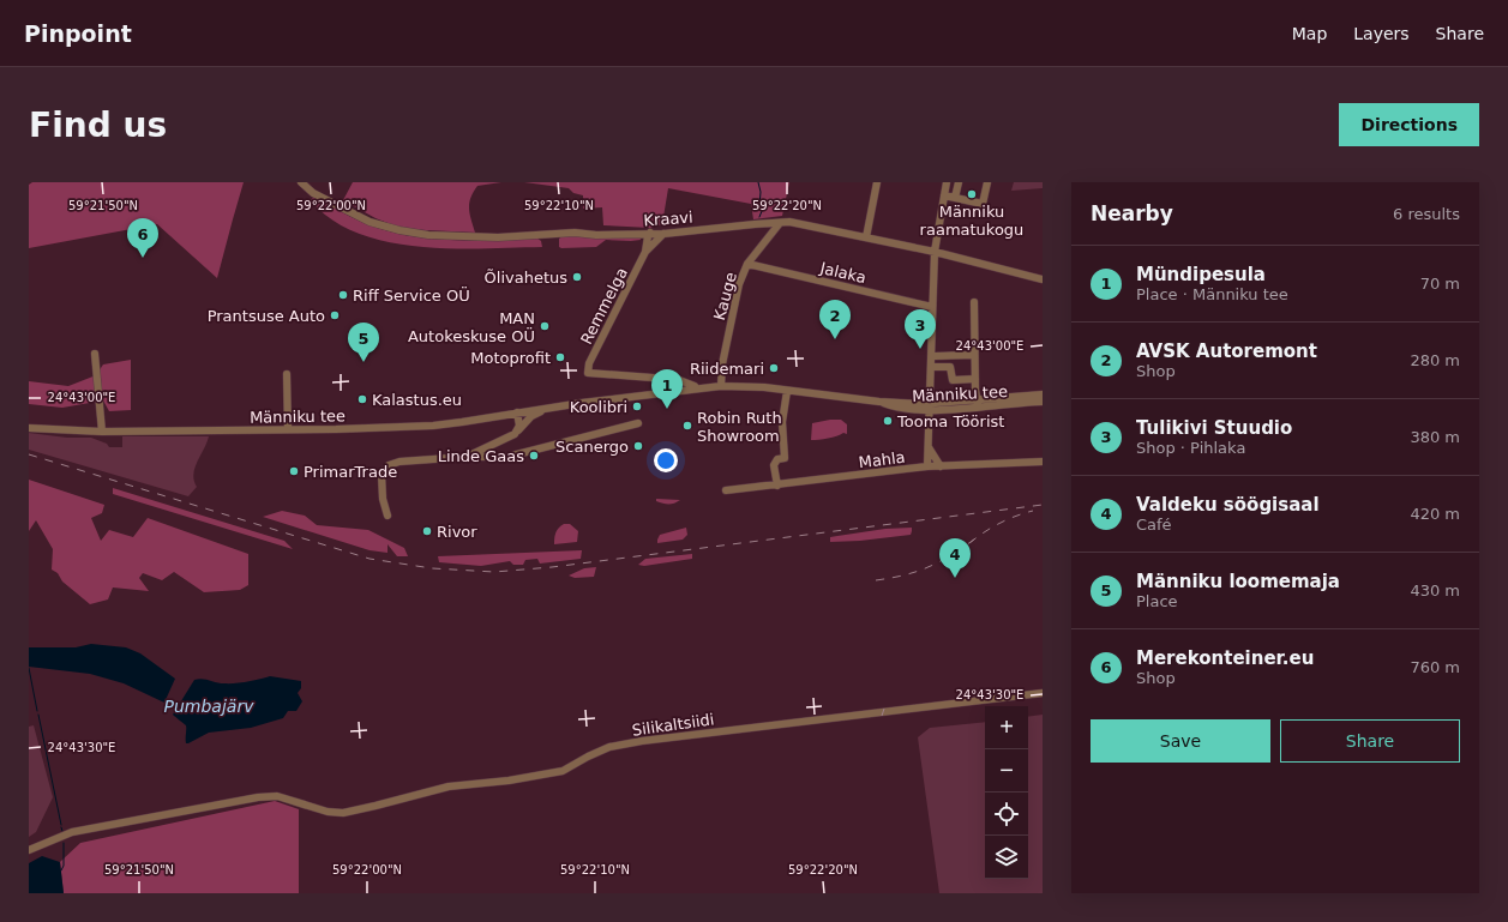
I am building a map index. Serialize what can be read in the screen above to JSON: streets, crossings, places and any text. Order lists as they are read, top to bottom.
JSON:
{
  "streets": {
    "street": [
      "Kraavi",
      "Jalaka",
      "Kauge",
      "Remmelga",
      "Männiku tee",
      "Mahla",
      "Silikaltsiidi"
    ]
  },
  "crossings": [
    ["Kraavi", "Kauge"],
    ["Kraavi", "Remmelga"],
    ["Jalaka", "Kauge"],
    ["Kauge", "Männiku tee"]
  ],
  "water": ["Pumbajärv"],
  "places": [
    "Männiku raamatukogu",
    "Õlivahetus",
    "Riff Service OÜ",
    "Prantsuse Auto",
    "MAN Autokeskuse OÜ",
    "Motoprofit",
    "Riidemari",
    "Kalastus.eu",
    "Koolibri",
    "Tooma Töörist",
    "Robin Ruth Showroom",
    "Scanergo",
    "Linde Gaas",
    "PrimarTrade",
    "Rivor"
  ],
  "page": {
    "header": "Pinpoint",
    "nav": ["Map", "Layers", "Share"],
    "buttons": [
      "Directions",
      ["Save", "Share"]
    ],
    "title": "Find us",
    "heading": ["Nearby", "6 results"],
    "pins": [
      "6",
      "2",
      "3",
      "5",
      "1",
      "4"
    ],
    "list": [
      {
        "mark": "1",
        "name": "Mündipesula",
        "note": "Place · Männiku tee",
        "value": "70 m"
      },
      {
        "mark": "2",
        "name": "AVSK Autoremont",
        "note": "Shop",
        "value": "280 m"
      },
      {
        "mark": "3",
        "name": "Tulikivi Stuudio",
        "note": "Shop · Pihlaka",
        "value": "380 m"
      },
      {
        "mark": "4",
        "name": "Valdeku söögisaal",
        "note": "Café",
        "value": "420 m"
      },
      {
        "mark": "5",
        "name": "Männiku loomemaja",
        "note": "Place",
        "value": "430 m"
      },
      {
        "mark": "6",
        "name": "Merekonteiner.eu",
        "note": "Shop",
        "value": "760 m"
      }
    ],
    "map_buttons": ["+", "−"]
  },
  "coordinates": [
    "59°21'50\"N",
    "59°22'00\"N",
    "59°22'10\"N",
    "59°22'20\"N",
    "24°43'00\"E",
    "24°43'30\"E"
  ]
}
